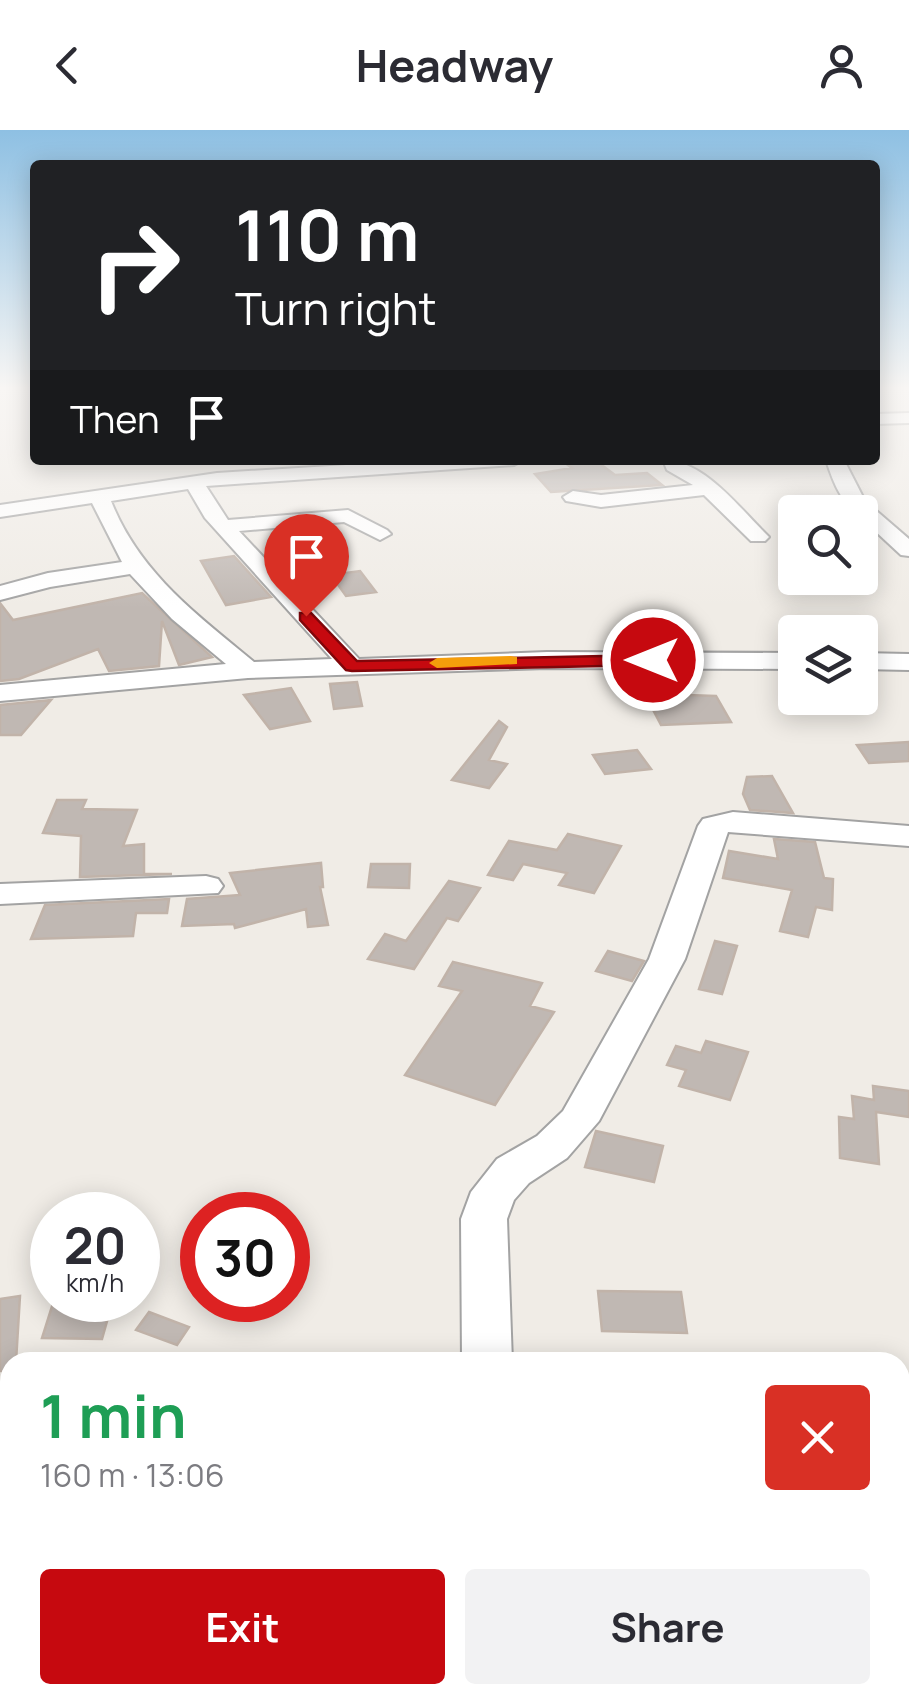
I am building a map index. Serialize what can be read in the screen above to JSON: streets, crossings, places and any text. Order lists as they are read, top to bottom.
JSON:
{
  "page": {
    "header": "Headway",
    "turn": ["110 m", "Turn right"],
    "then": "Then",
    "speed": "20 km/h",
    "limit": "30",
    "heading": ["1 min", "160 m · 13:06"],
    "buttons": ["Exit", "Share"]
  }
}
